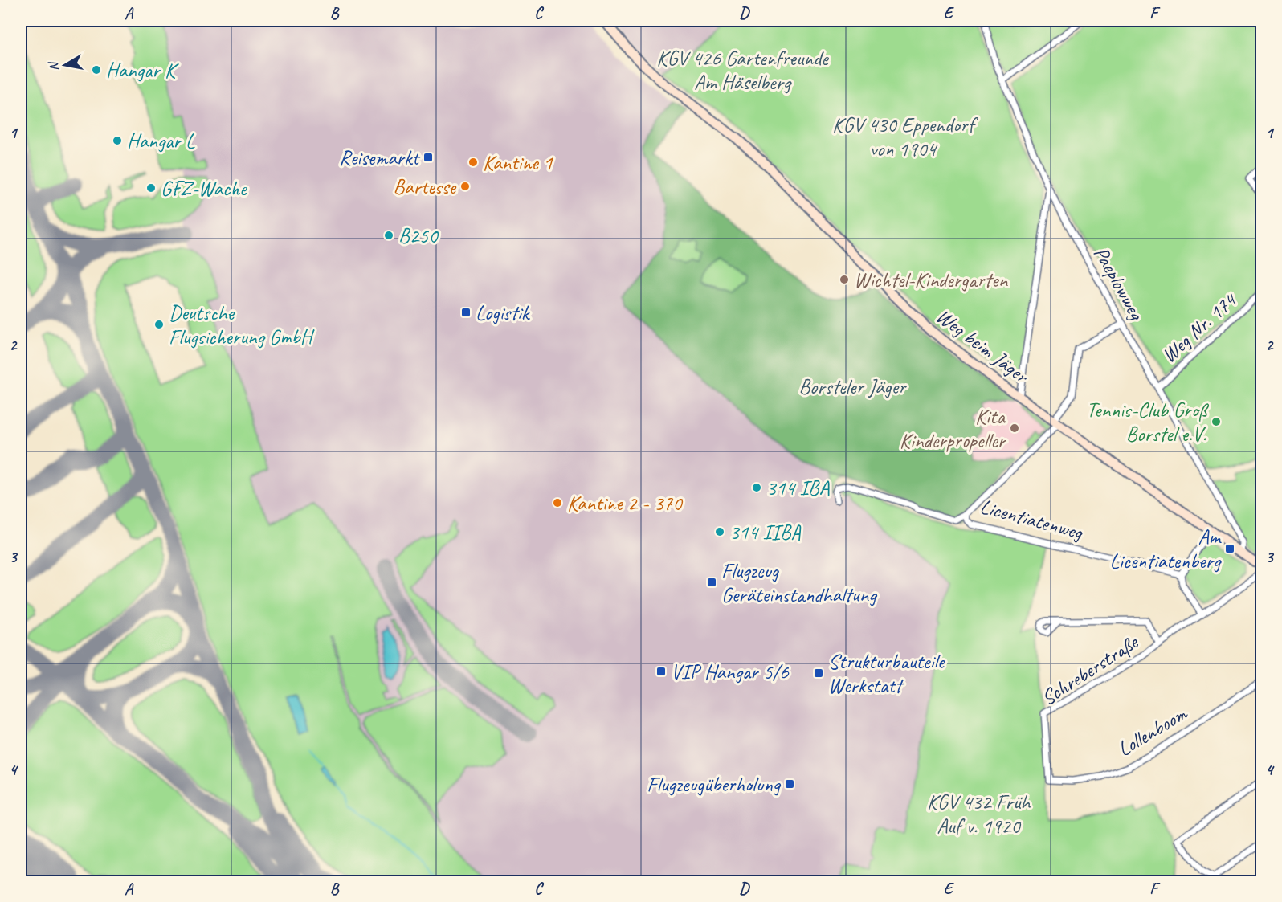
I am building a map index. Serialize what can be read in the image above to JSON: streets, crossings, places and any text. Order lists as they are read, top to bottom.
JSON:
{
  "streets": {
    "street": [
      "Paeplowweg",
      "Weg Nr. 174",
      "Weg beim Jäger",
      "Licentiatenweg",
      "Schreberstraße",
      "Lollenboom"
    ]
  },
  "crossings": [
    ["Paeplowweg", "Weg Nr. 174"],
    ["Paeplowweg", "Weg beim Jäger"],
    ["Schreberstraße", "Lollenboom"]
  ],
  "parks": [
    "KGV 426 Gartenfreunde Am Häselberg",
    "KGV 430 Eppendorf von 1904",
    "Borsteler Jäger",
    "KGV 432 Früh Auf v. 1920"
  ],
  "places": {
    "other": [
      "Hangar K",
      "Hangar L",
      "Kantine 1",
      "Bartesse",
      "GFZ-Wache",
      "B250",
      "Wichtel-Kindergarten",
      "Deutsche Flugsicherung GmbH",
      "Tennis-Club Groß Borstel e.V.",
      "Kita Kinderpropeller",
      "314 IBA",
      "Kantine 2 - 370",
      "314 IIBA"
    ],
    "transit": [
      "Reisemarkt",
      "Logistik",
      "Am Licentiatenberg",
      "Flugzeug Geräteinstandhaltung",
      "VIP Hangar 5/6",
      "Strukturbauteile Werkstatt",
      "Flugzeugüberholung"
    ]
  },
  "north": "left",
  "grid": {
    "columns": [
      "A",
      "B",
      "C",
      "D",
      "E",
      "F"
    ],
    "rows": [
      "1",
      "2",
      "3",
      "4"
    ]
  }
}
